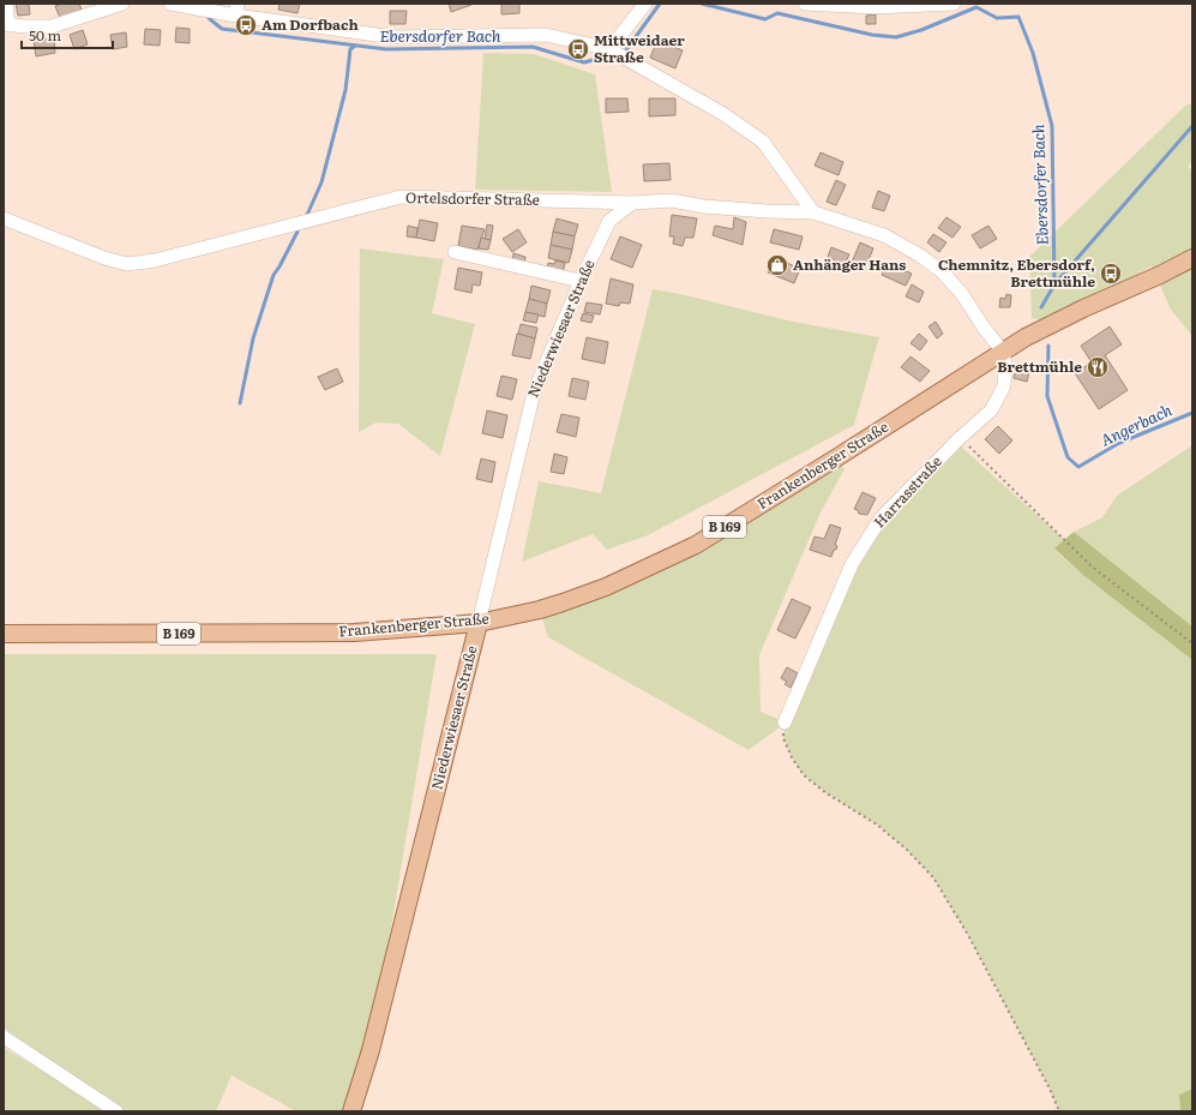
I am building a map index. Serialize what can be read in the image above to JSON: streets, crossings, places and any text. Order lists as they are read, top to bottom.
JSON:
{
  "streets": {
    "main road": ["Niederwiesaer Straße", "Frankenberger Straße", "B 169"],
    "street": ["Ortelsdorfer Straße", "Harrasstraße"]
  },
  "crossings": [
    ["Ortelsdorfer Straße", "Niederwiesaer Straße"],
    ["Niederwiesaer Straße", "Frankenberger Straße"],
    ["Frankenberger Straße", "Harrasstraße"]
  ],
  "water": ["Ebersdorfer Bach", "Angerbach"],
  "places": {
    "bus stop": ["Am Dorfbach", "Mittweidaer Straße", "Chemnitz, Ebersdorf, Brettmühle"],
    "shop": ["Anhänger Hans"],
    "restaurant": ["Brettmühle"]
  },
  "scale_bar": "50 m"
}
